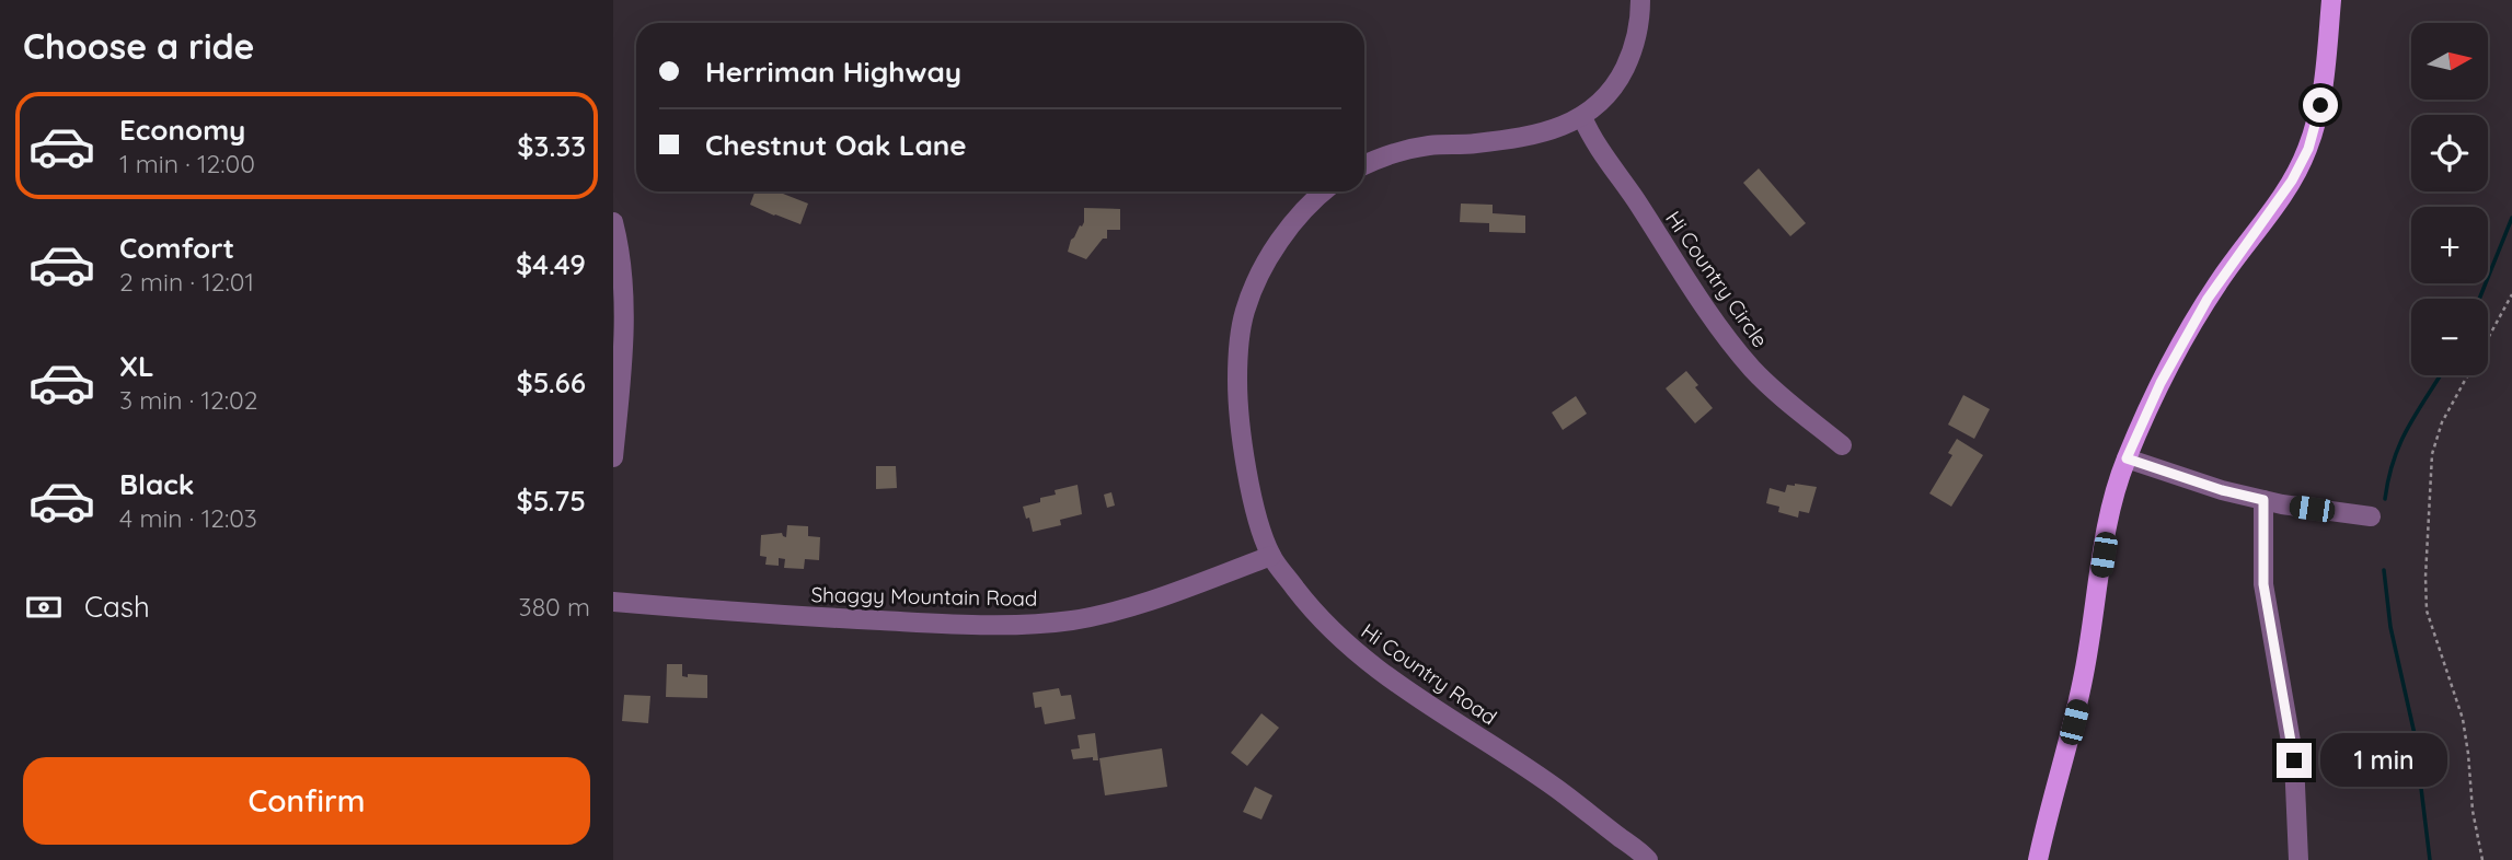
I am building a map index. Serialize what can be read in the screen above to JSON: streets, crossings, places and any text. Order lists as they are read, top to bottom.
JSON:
{
  "streets": {
    "street": ["Hi Country Circle", "Shaggy Mountain Road", "Hi Country Road"]
  },
  "crossings": [
    ["Shaggy Mountain Road", "Hi Country Road"]
  ],
  "north": "right",
  "page": {
    "heading": "Choose a ride",
    "map_buttons": ["+", "−"],
    "banner": ["Herriman Highway", "Chestnut Oak Lane"],
    "list": [
      {
        "name": "Economy",
        "note": "1 min · 12:00",
        "value": "$3.33"
      },
      {
        "name": "Comfort",
        "note": "2 min · 12:01",
        "value": "$4.49"
      },
      {
        "name": "XL",
        "note": "3 min · 12:02",
        "value": "$5.66"
      },
      {
        "name": "Black",
        "note": "4 min · 12:03",
        "value": "$5.75"
      }
    ],
    "pay": ["Cash", "380 m"],
    "bubble": "1 min",
    "buttons": "Confirm"
  }
}
